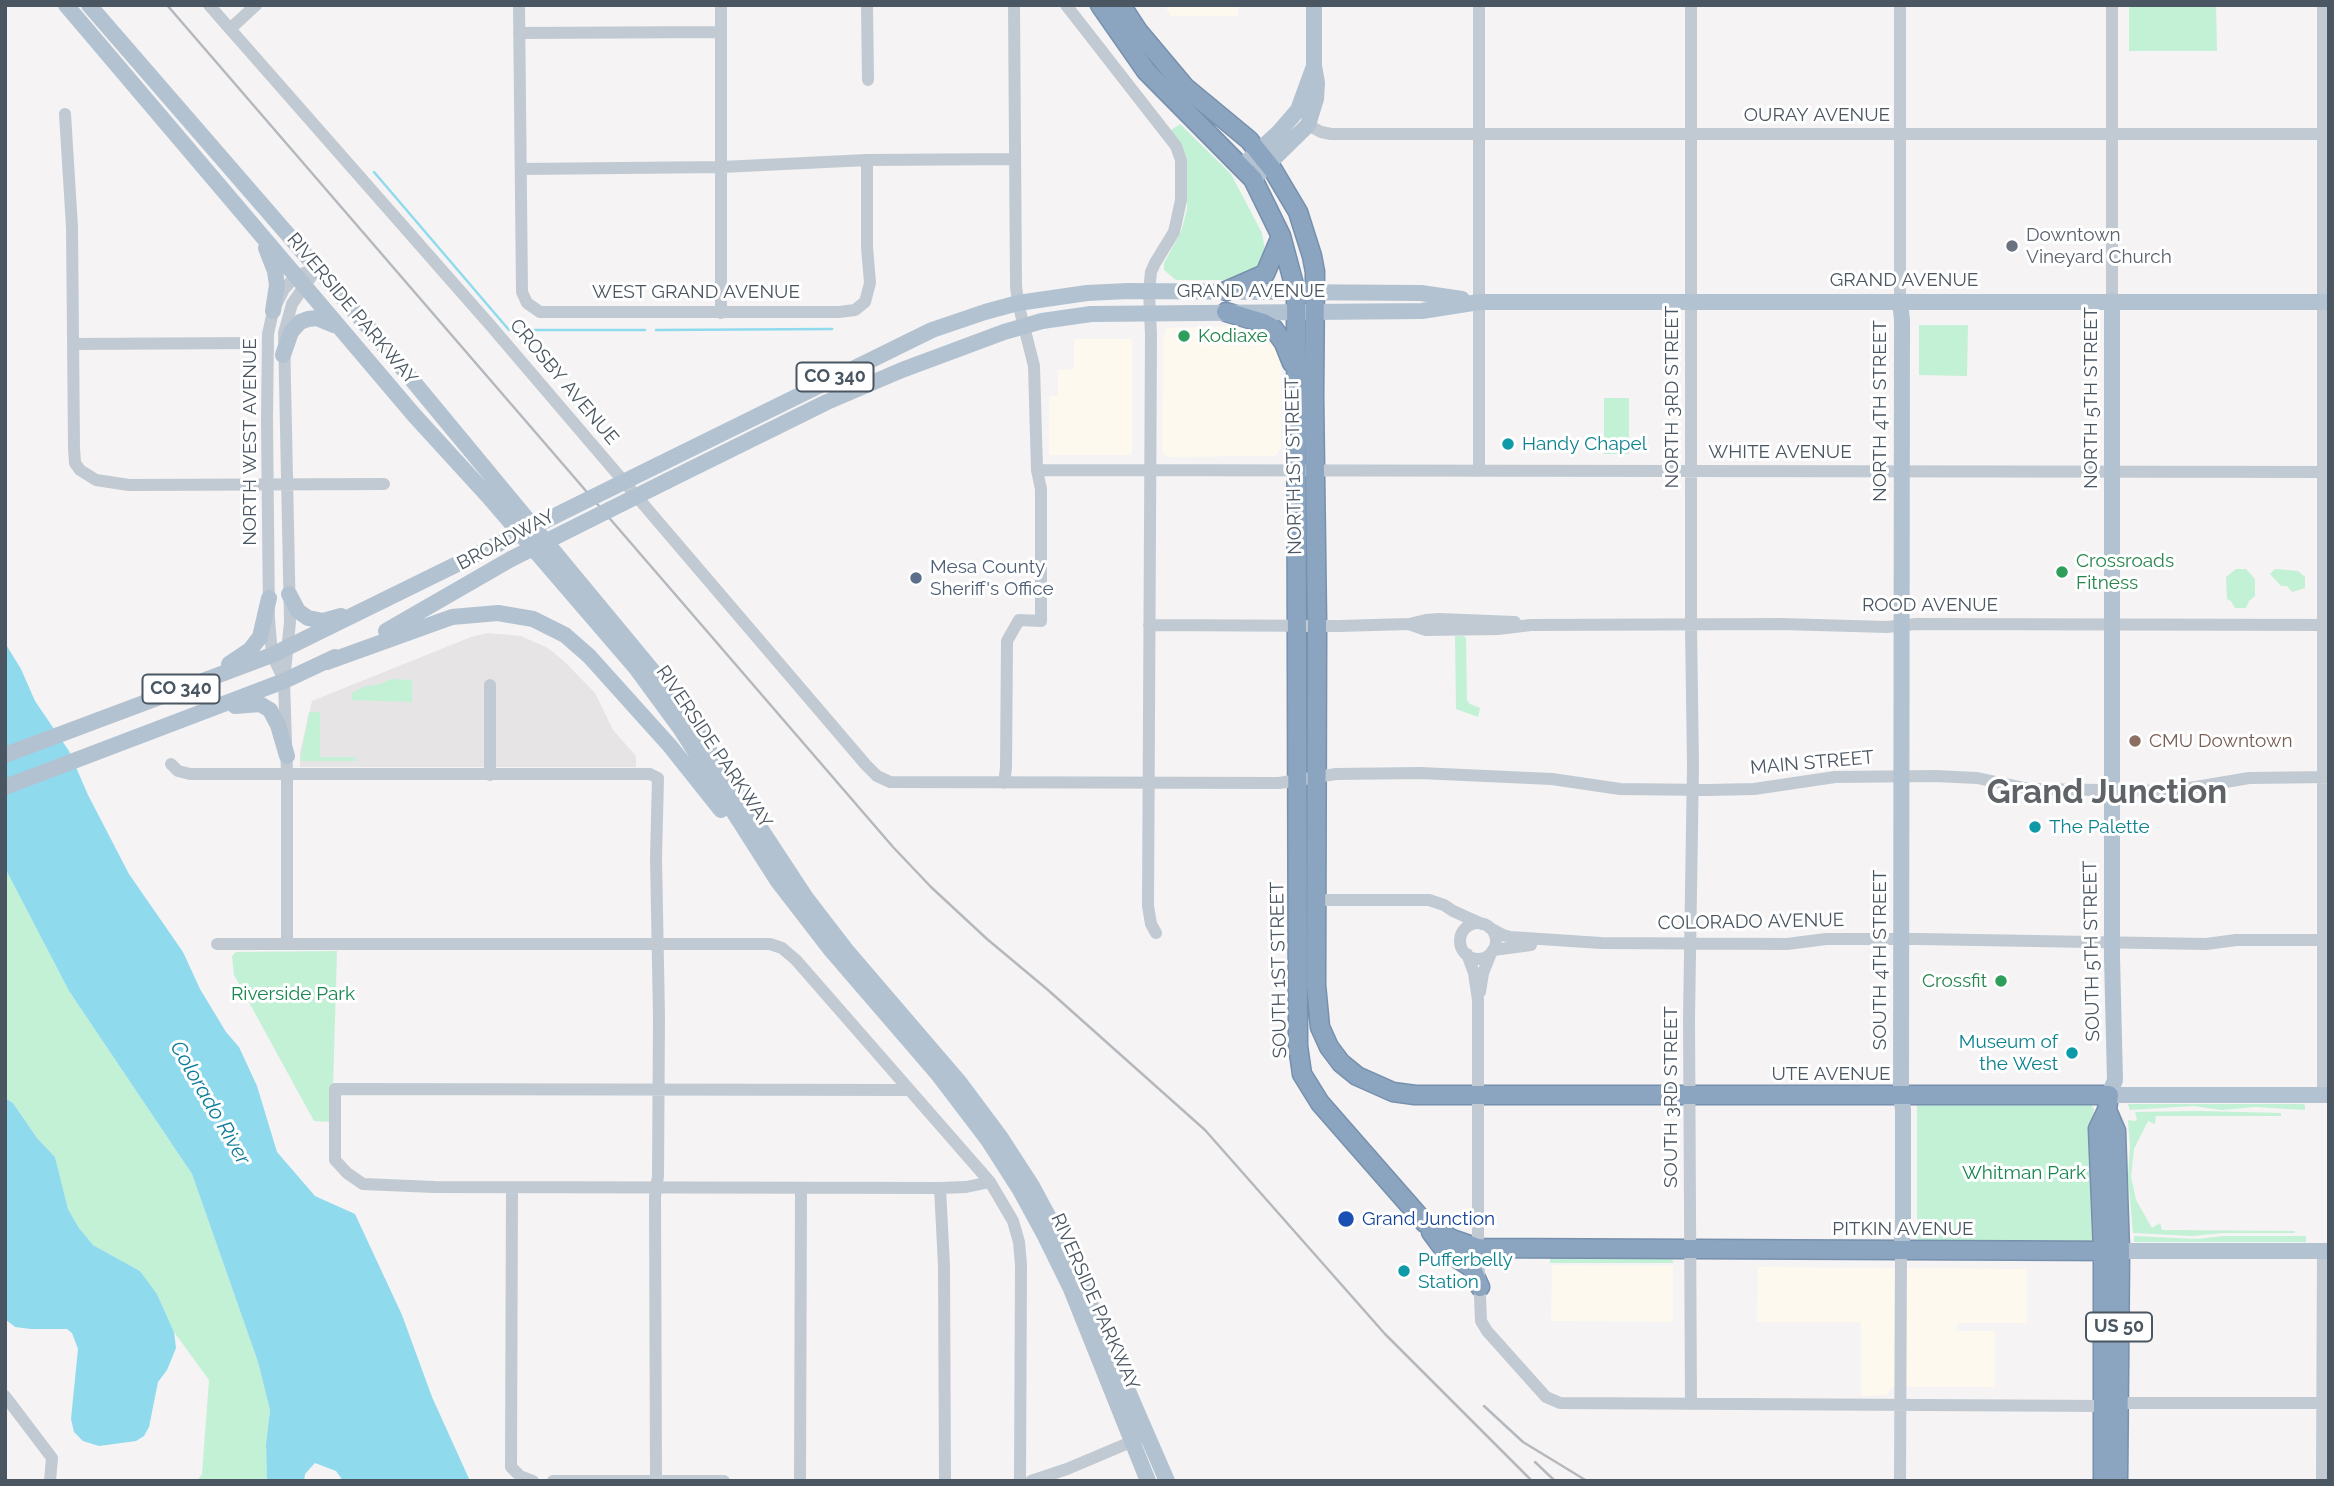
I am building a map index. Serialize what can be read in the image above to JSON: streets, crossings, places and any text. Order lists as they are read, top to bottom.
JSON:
{
  "streets": {
    "highway": [
      "NORTH 1ST STREET",
      "SOUTH 5TH STREET",
      "SOUTH 1ST STREET",
      "UTE AVENUE",
      "PITKIN AVENUE",
      "US 50"
    ],
    "main road": [
      "GRAND AVENUE",
      "RIVERSIDE PARKWAY",
      "CO 340",
      "NORTH 5TH STREET",
      "NORTH 4TH STREET",
      "BROADWAY",
      "SOUTH 4TH STREET"
    ],
    "street": [
      "OURAY AVENUE",
      "WEST GRAND AVENUE",
      "CROSBY AVENUE",
      "NORTH 3RD STREET",
      "NORTH WEST AVENUE",
      "WHITE AVENUE",
      "ROOD AVENUE",
      "MAIN STREET",
      "COLORADO AVENUE",
      "SOUTH 3RD STREET"
    ]
  },
  "crossings": [
    ["OURAY AVENUE", "NORTH 3RD STREET"],
    ["OURAY AVENUE", "NORTH 5TH STREET"],
    ["OURAY AVENUE", "NORTH 4TH STREET"],
    ["GRAND AVENUE", "CO 340"],
    ["GRAND AVENUE", "NORTH 3RD STREET"],
    ["GRAND AVENUE", "NORTH 5TH STREET"],
    ["GRAND AVENUE", "NORTH 4TH STREET"],
    ["GRAND AVENUE", "NORTH 1ST STREET"],
    ["GRAND AVENUE", "BROADWAY"],
    ["RIVERSIDE PARKWAY", "NORTH WEST AVENUE"],
    ["CO 340", "NORTH 1ST STREET"],
    ["CO 340", "BROADWAY"],
    ["CROSBY AVENUE", "MAIN STREET"],
    ["NORTH 3RD STREET", "WHITE AVENUE"],
    ["NORTH 3RD STREET", "ROOD AVENUE"],
    ["NORTH 3RD STREET", "MAIN STREET"],
    ["NORTH 3RD STREET", "SOUTH 3RD STREET"],
    ["NORTH 5TH STREET", "WHITE AVENUE"],
    ["NORTH 5TH STREET", "ROOD AVENUE"],
    ["NORTH 5TH STREET", "MAIN STREET"],
    ["NORTH 5TH STREET", "SOUTH 5TH STREET"],
    ["NORTH 4TH STREET", "WHITE AVENUE"],
    ["NORTH 4TH STREET", "ROOD AVENUE"],
    ["NORTH 4TH STREET", "MAIN STREET"],
    ["NORTH 4TH STREET", "SOUTH 4TH STREET"],
    ["NORTH WEST AVENUE", "BROADWAY"],
    ["WHITE AVENUE", "NORTH 1ST STREET"],
    ["NORTH 1ST STREET", "ROOD AVENUE"],
    ["NORTH 1ST STREET", "MAIN STREET"],
    ["NORTH 1ST STREET", "SOUTH 1ST STREET"],
    ["MAIN STREET", "SOUTH 5TH STREET"],
    ["MAIN STREET", "SOUTH 4TH STREET"],
    ["MAIN STREET", "SOUTH 1ST STREET"],
    ["MAIN STREET", "SOUTH 3RD STREET"],
    ["COLORADO AVENUE", "SOUTH 5TH STREET"],
    ["COLORADO AVENUE", "SOUTH 4TH STREET"],
    ["COLORADO AVENUE", "SOUTH 1ST STREET"],
    ["COLORADO AVENUE", "SOUTH 3RD STREET"],
    ["SOUTH 5TH STREET", "UTE AVENUE"],
    ["SOUTH 5TH STREET", "PITKIN AVENUE"],
    ["SOUTH 4TH STREET", "UTE AVENUE"],
    ["SOUTH 4TH STREET", "PITKIN AVENUE"],
    ["SOUTH 1ST STREET", "UTE AVENUE"],
    ["SOUTH 1ST STREET", "PITKIN AVENUE"],
    ["UTE AVENUE", "SOUTH 3RD STREET"],
    ["SOUTH 3RD STREET", "PITKIN AVENUE"]
  ],
  "districts": ["Grand Junction"],
  "water": ["Colorado River"],
  "parks": ["Riverside Park", "Whitman Park"],
  "places": [
    "Downtown Vineyard Church",
    "Kodiaxe",
    "Handy Chapel",
    "Crossroads Fitness",
    "Mesa County Sheriff's Office",
    "CMU Downtown",
    "The Palette",
    "Crossfit",
    "Museum of the West",
    "Grand Junction",
    "Pufferbelly Station"
  ]
}
